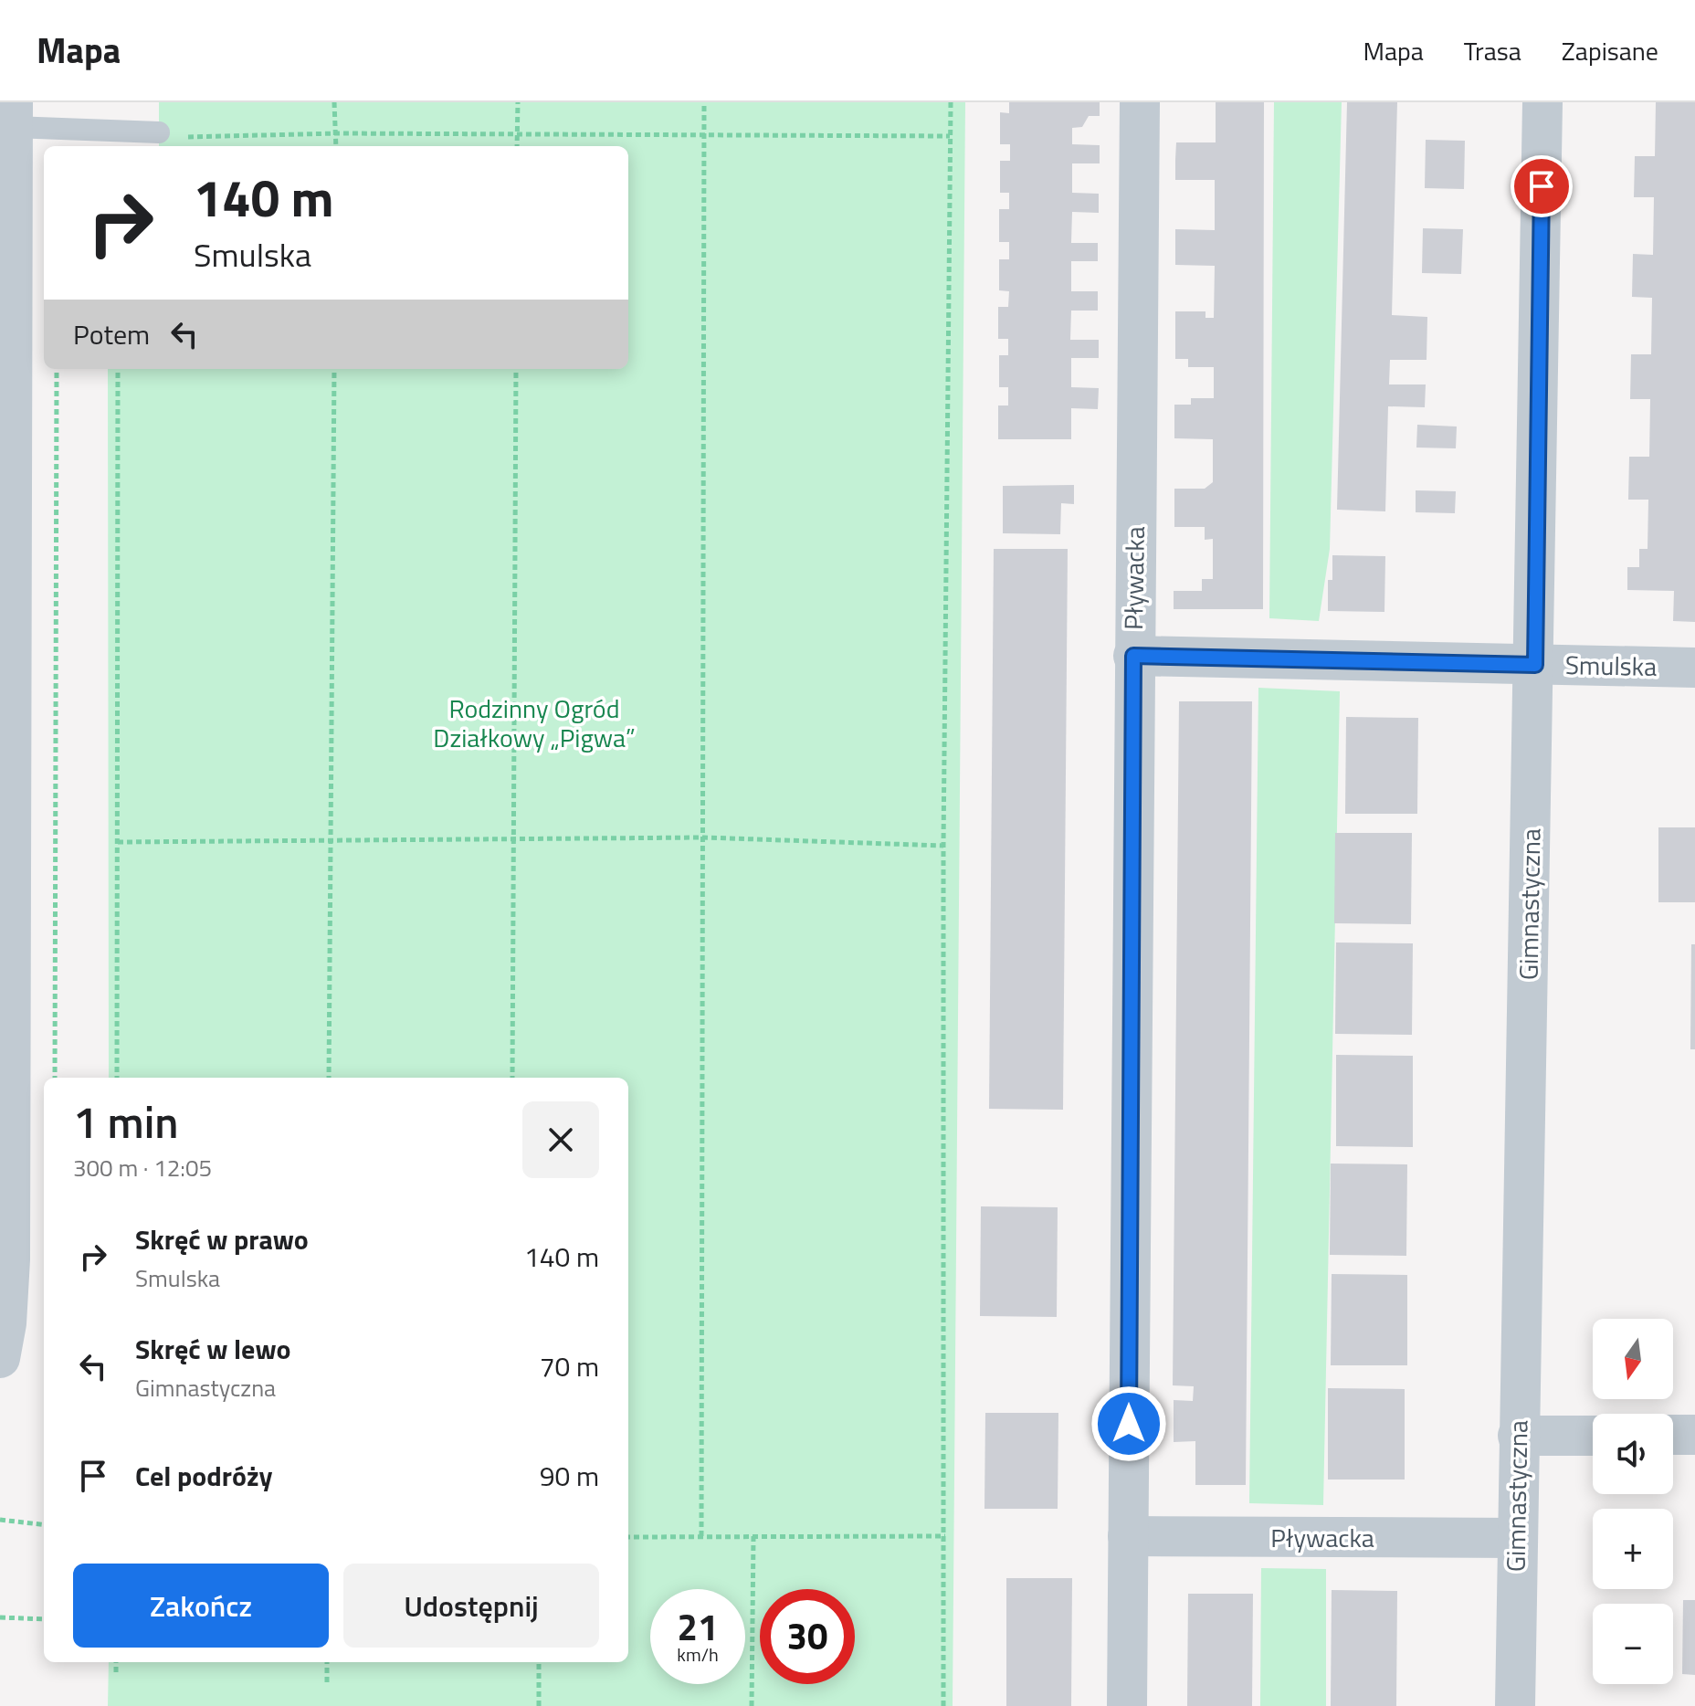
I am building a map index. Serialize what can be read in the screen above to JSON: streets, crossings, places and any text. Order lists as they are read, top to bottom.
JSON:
{
  "streets": {
    "street": ["Pływacka", "Smulska", "Gimnastyczna"]
  },
  "crossings": [
    ["Pływacka", "Smulska"],
    ["Pływacka", "Gimnastyczna"],
    ["Smulska", "Gimnastyczna"]
  ],
  "parks": ["Rodzinny Ogród Działkowy „Pigwa”"],
  "north": "bottom",
  "page": {
    "header": "Mapa",
    "nav": ["Mapa", "Trasa", "Zapisane"],
    "turn": ["140 m", "Smulska"],
    "then": "Potem",
    "heading": ["1 min", "300 m · 12:05"],
    "list": [
      {
        "name": "Skręć w prawo",
        "note": "Smulska",
        "value": "140 m"
      },
      {
        "name": "Skręć w lewo",
        "note": "Gimnastyczna",
        "value": "70 m"
      },
      {
        "name": "Cel podróży",
        "value": "90 m"
      }
    ],
    "map_buttons": ["+", "−"],
    "buttons": ["Zakończ", "Udostępnij"],
    "speed": "21 km/h",
    "limit": "30"
  }
}
